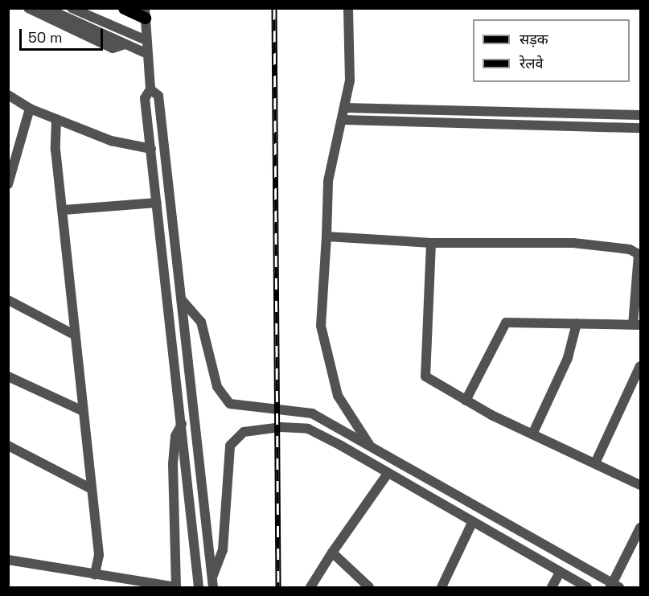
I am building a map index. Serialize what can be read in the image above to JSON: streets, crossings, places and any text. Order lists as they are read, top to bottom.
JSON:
{
  "legend": ["सड़क", "रेलवे"],
  "scale_bar": "50 m"
}
